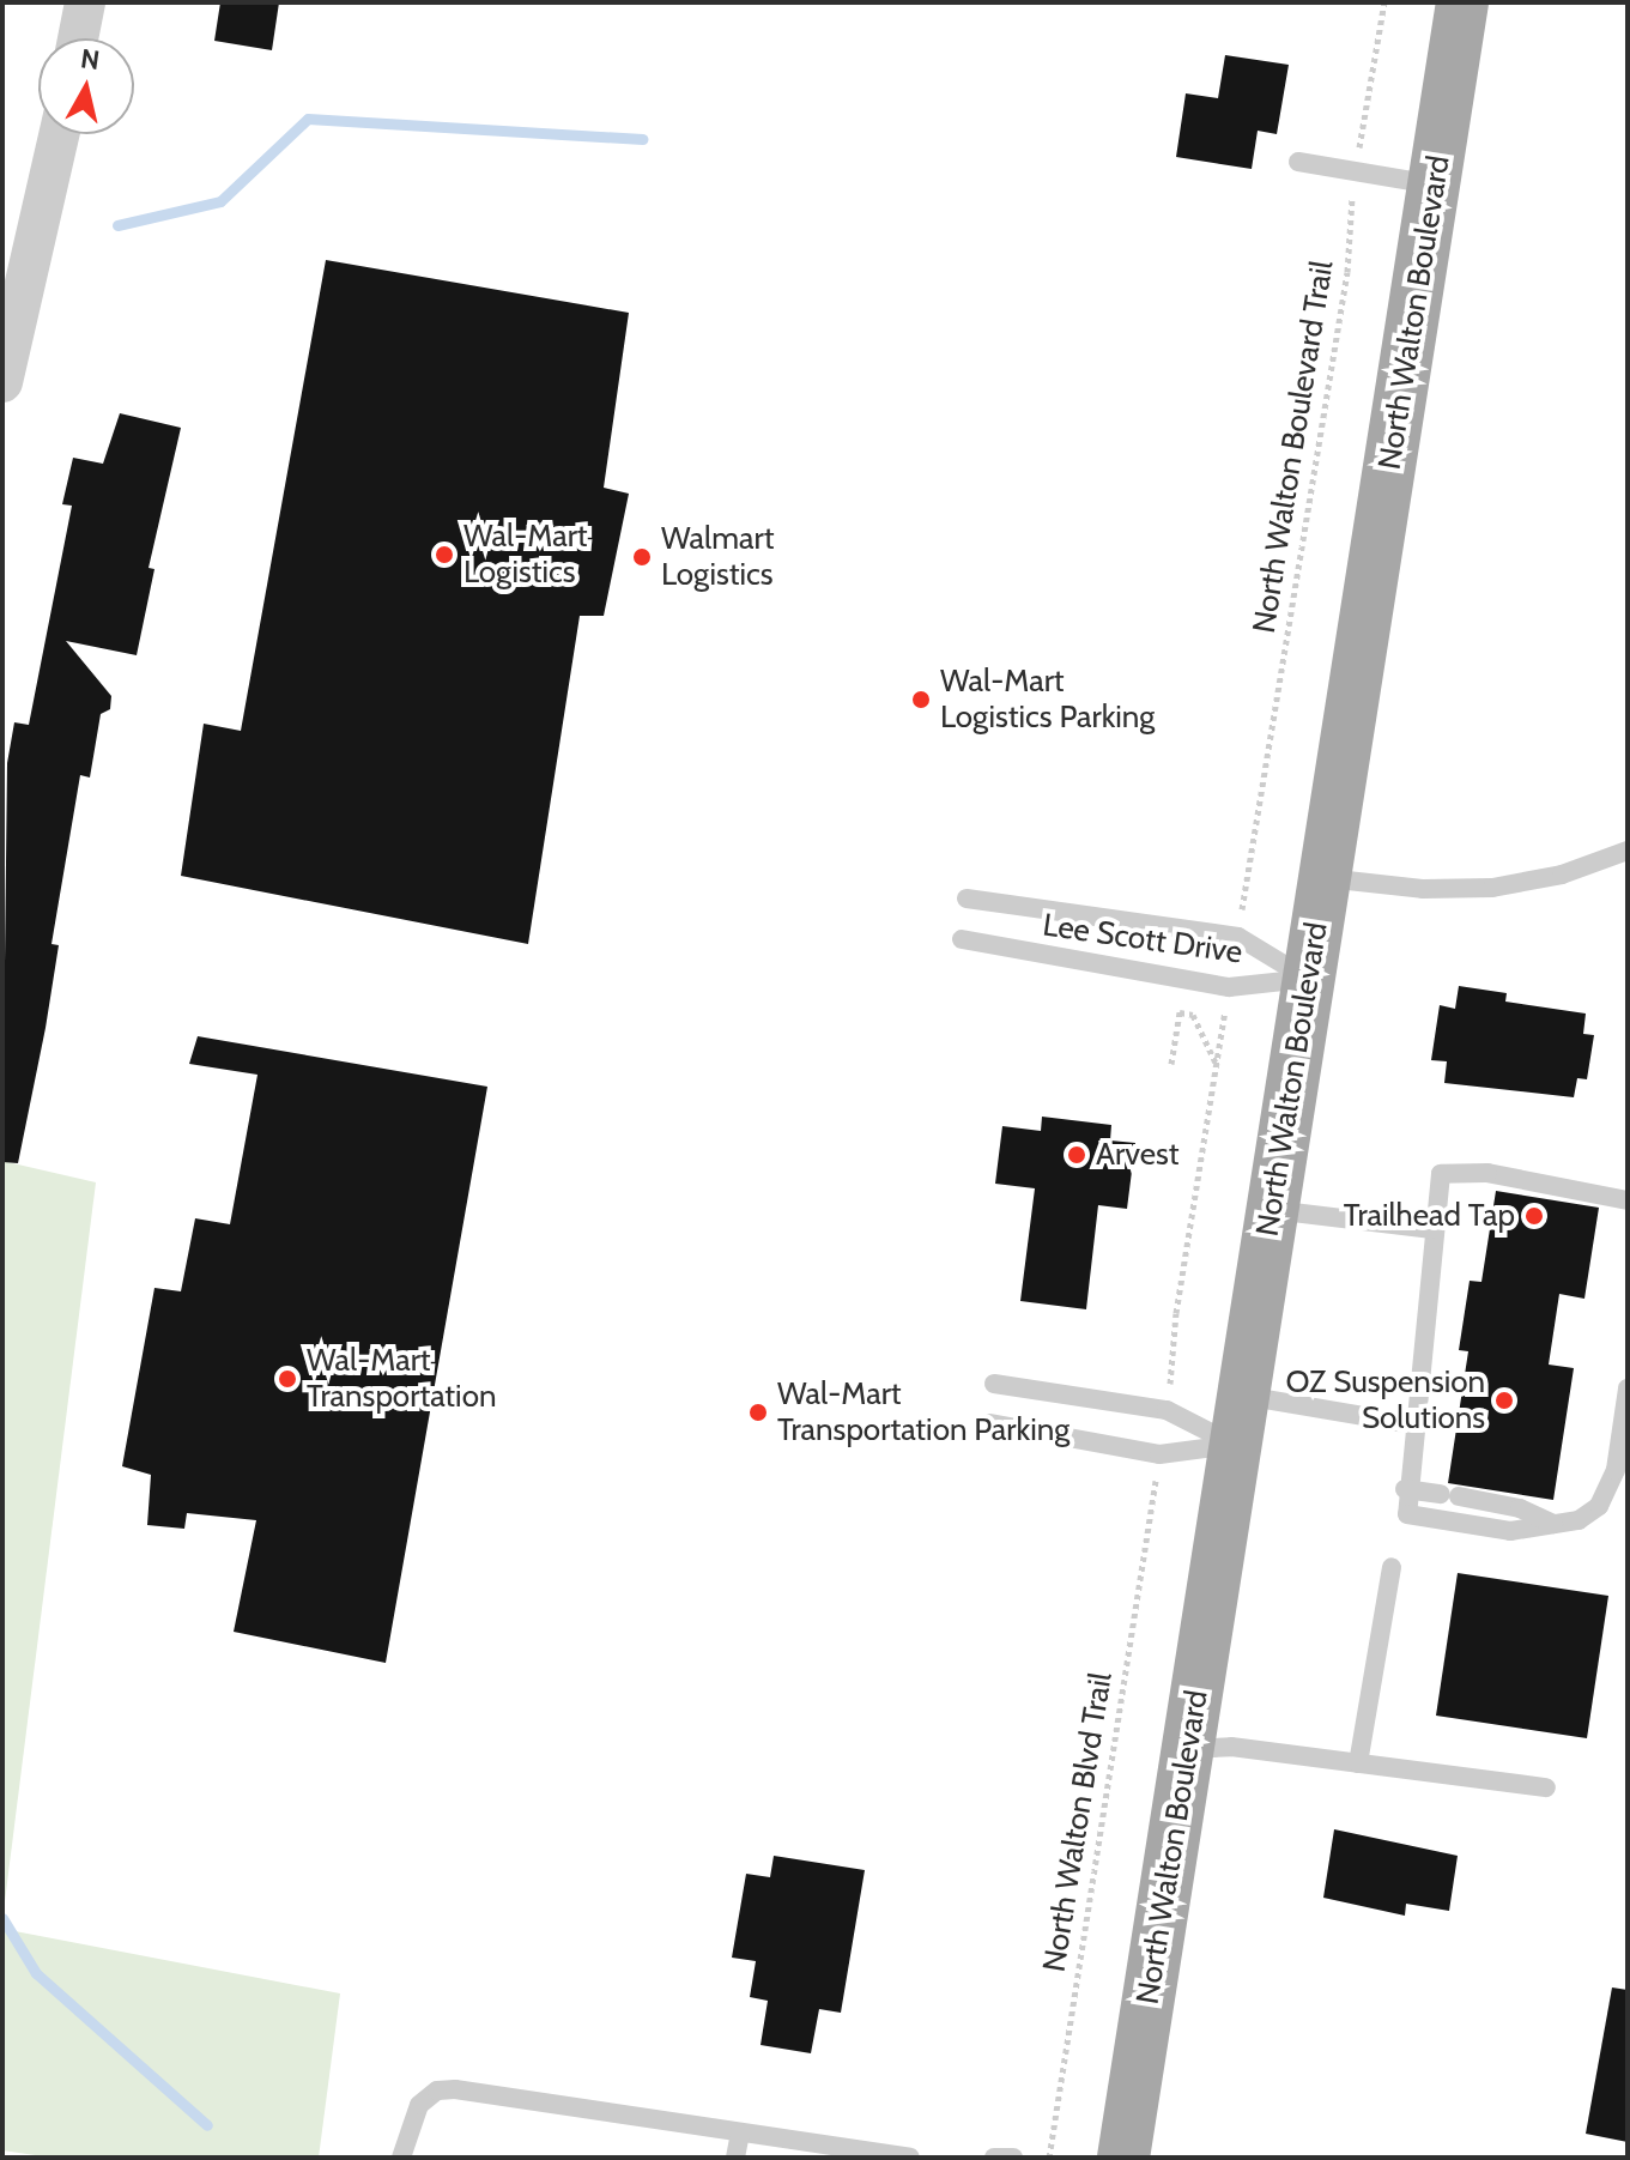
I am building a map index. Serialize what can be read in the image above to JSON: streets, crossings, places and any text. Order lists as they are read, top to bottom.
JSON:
{
  "streets": {
    "main road": ["North Walton Boulevard"],
    "lane": ["Lee Scott Drive"],
    "path": ["North Walton Boulevard Trail", "North Walton Blvd Trail"]
  },
  "crossings": [
    ["North Walton Boulevard", "Lee Scott Drive"]
  ],
  "places": [
    "Wal-Mart Logistics",
    "Walmart Logistics",
    "Wal-Mart Logistics Parking",
    "Arvest",
    "Trailhead Tap",
    "Wal-Mart Transportation",
    "OZ Suspension Solutions",
    "Wal-Mart Transportation Parking"
  ],
  "north": "top"
}
